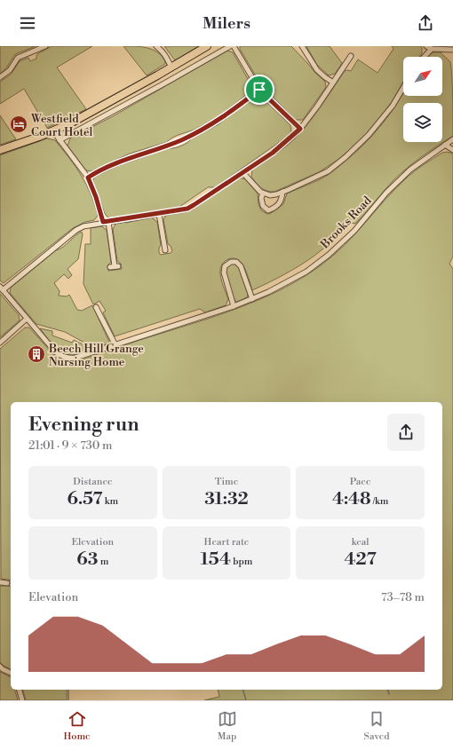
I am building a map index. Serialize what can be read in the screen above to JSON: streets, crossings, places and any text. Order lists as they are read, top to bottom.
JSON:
{
  "streets": {
    "street": ["Brooks Road"]
  },
  "places": {
    "hotel": ["Westfield Court Hotel"],
    "building": ["Beech Hill Grange Nursing Home"]
  },
  "north": "top right",
  "page": {
    "header": "Milers",
    "heading": ["Evening run", "21:01 · 9 × 730 m"],
    "stats": [
      ["Distance", "6.57 km"],
      ["Time", "31:32"],
      ["Pace", "4:48 /km"],
      ["Elevation", "63 m"],
      ["Heart rate", "154 bpm"],
      ["kcal", "427"]
    ],
    "chart": ["Elevation", "73–78 m"],
    "tabs": ["Home", "Map", "Saved"]
  }
}
